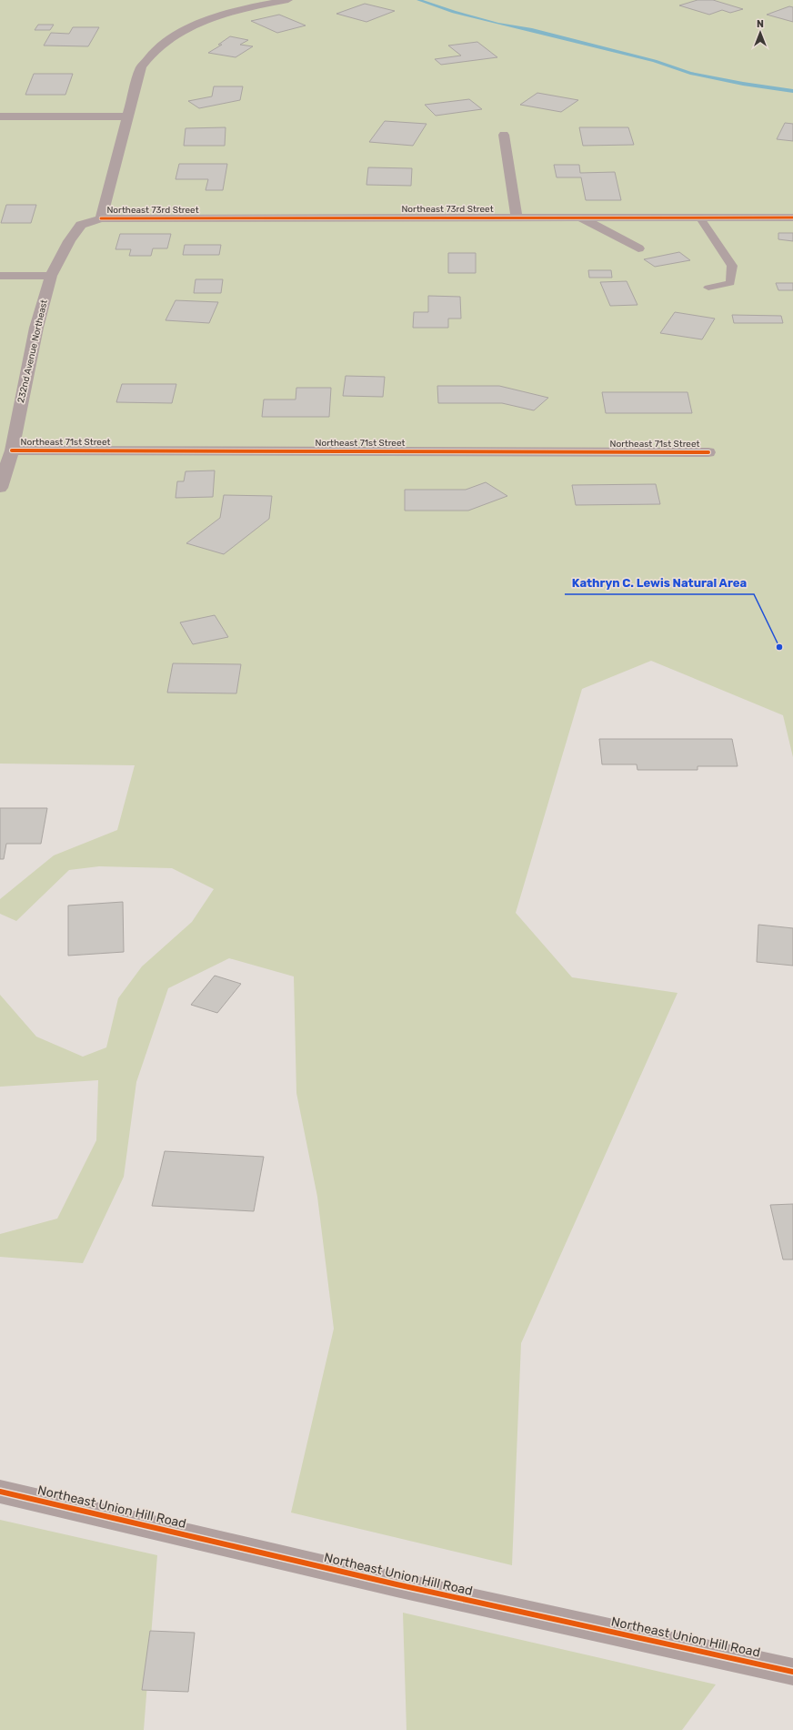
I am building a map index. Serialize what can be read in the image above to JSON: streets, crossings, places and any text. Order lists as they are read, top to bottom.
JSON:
{
  "streets": {
    "street": [
      "Northeast 73rd Street",
      "232nd Avenue Northeast",
      "Northeast 71st Street",
      "Northeast Union Hill Road"
    ]
  },
  "crossings": [
    ["Northeast 73rd Street", "232nd Avenue Northeast"],
    ["232nd Avenue Northeast", "Northeast 71st Street"]
  ],
  "places": ["Kathryn C. Lewis Natural Area"],
  "north": "top"
}
